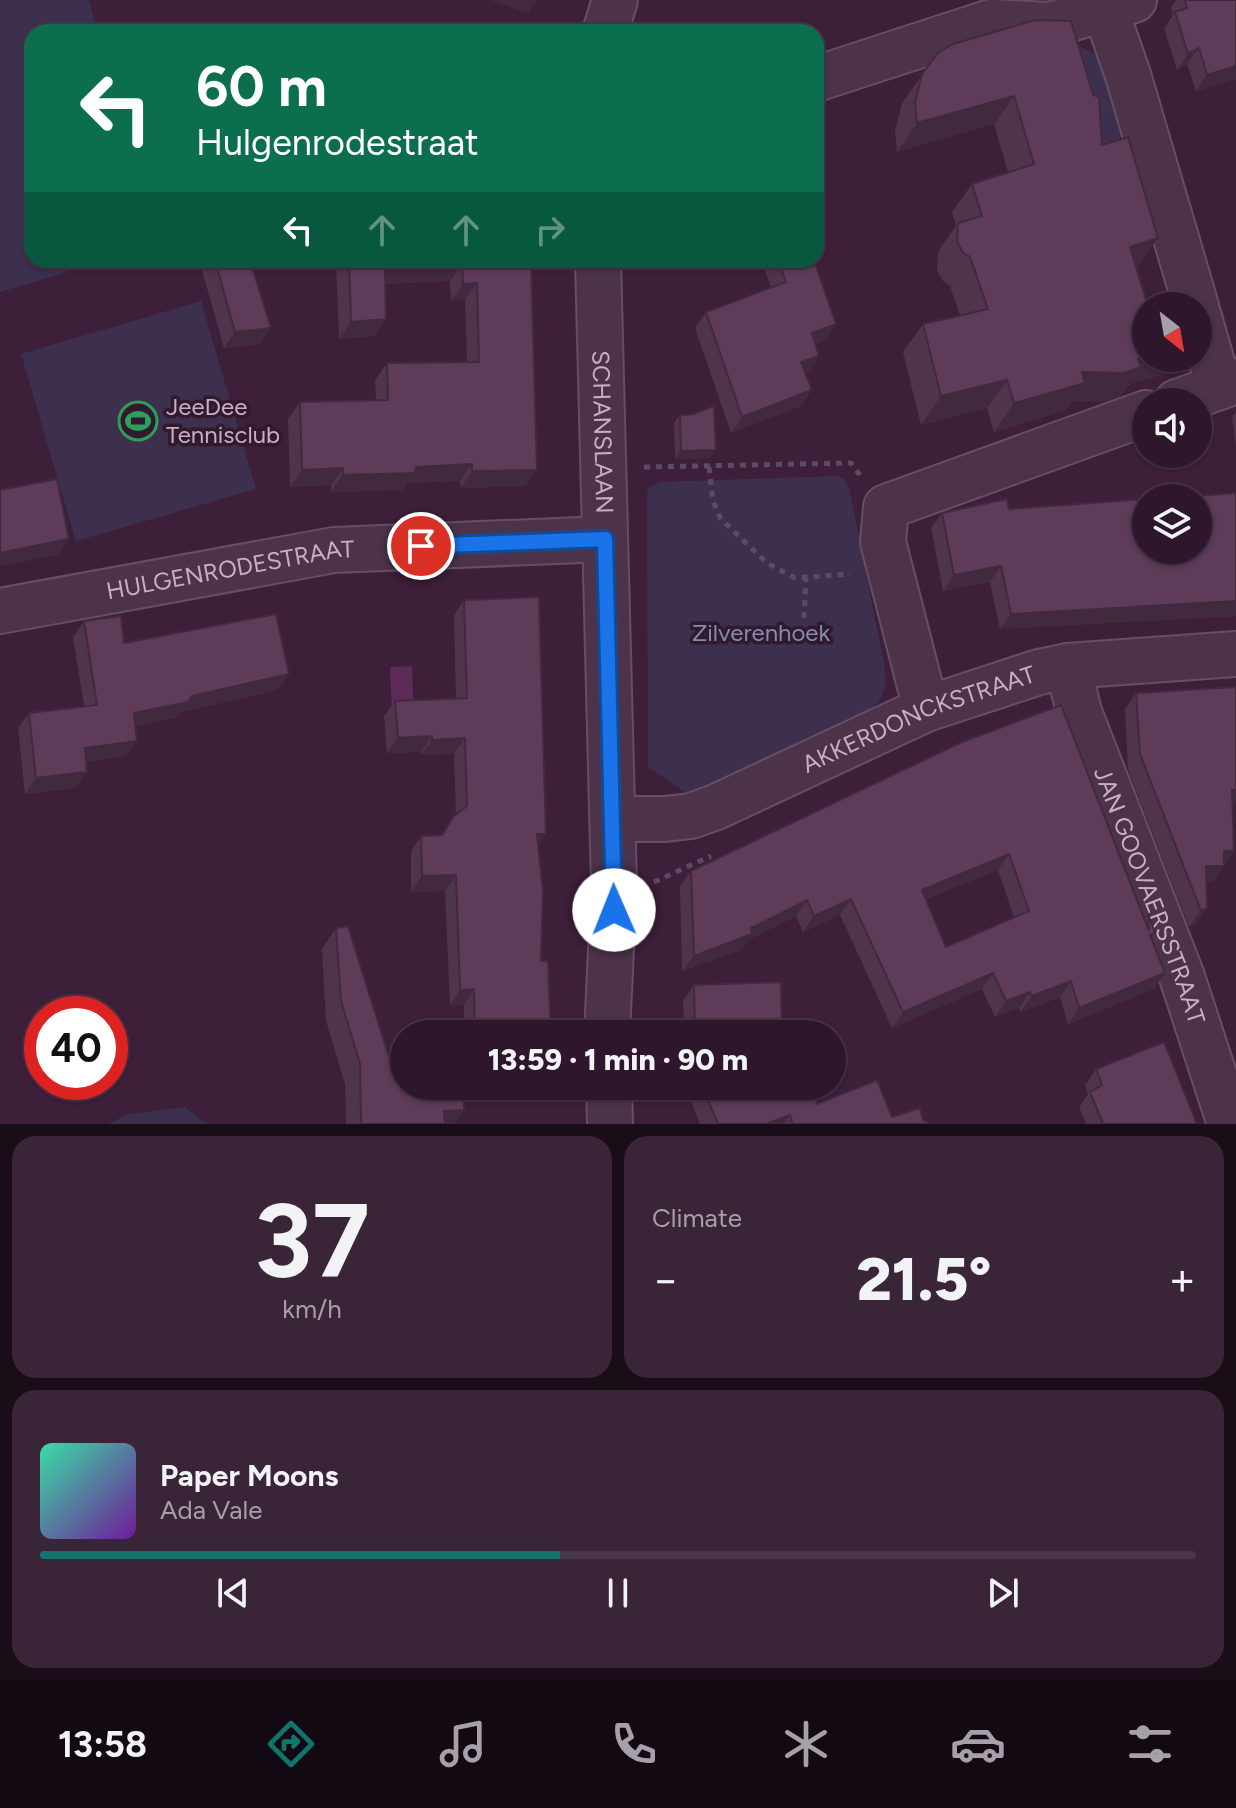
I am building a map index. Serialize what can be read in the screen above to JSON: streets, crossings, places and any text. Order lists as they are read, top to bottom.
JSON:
{
  "streets": {
    "street": [
      "SCHANSLAAN",
      "HULGENRODESTRAAT",
      "AKKERDONCKSTRAAT",
      "JAN GOOVAERSSTRAAT"
    ]
  },
  "crossings": [
    ["SCHANSLAAN", "HULGENRODESTRAAT"],
    ["SCHANSLAAN", "AKKERDONCKSTRAAT"],
    ["AKKERDONCKSTRAAT", "JAN GOOVAERSSTRAAT"]
  ],
  "parks": ["Zilverenhoek"],
  "places": {
    "sports": ["JeeDee Tennisclub"]
  },
  "north": "bottom right",
  "page": {
    "turn": ["60 m", "Hulgenrodestraat"],
    "limit": "40",
    "trip": "13:59 · 1 min · 90 m",
    "tile": [
      ["37", "km/h"],
      "Climate"
    ],
    "heat": ["−", "21.5°", "+"],
    "song": ["Paper Moons", "Ada Vale"],
    "tabs": "13:58"
  }
}
